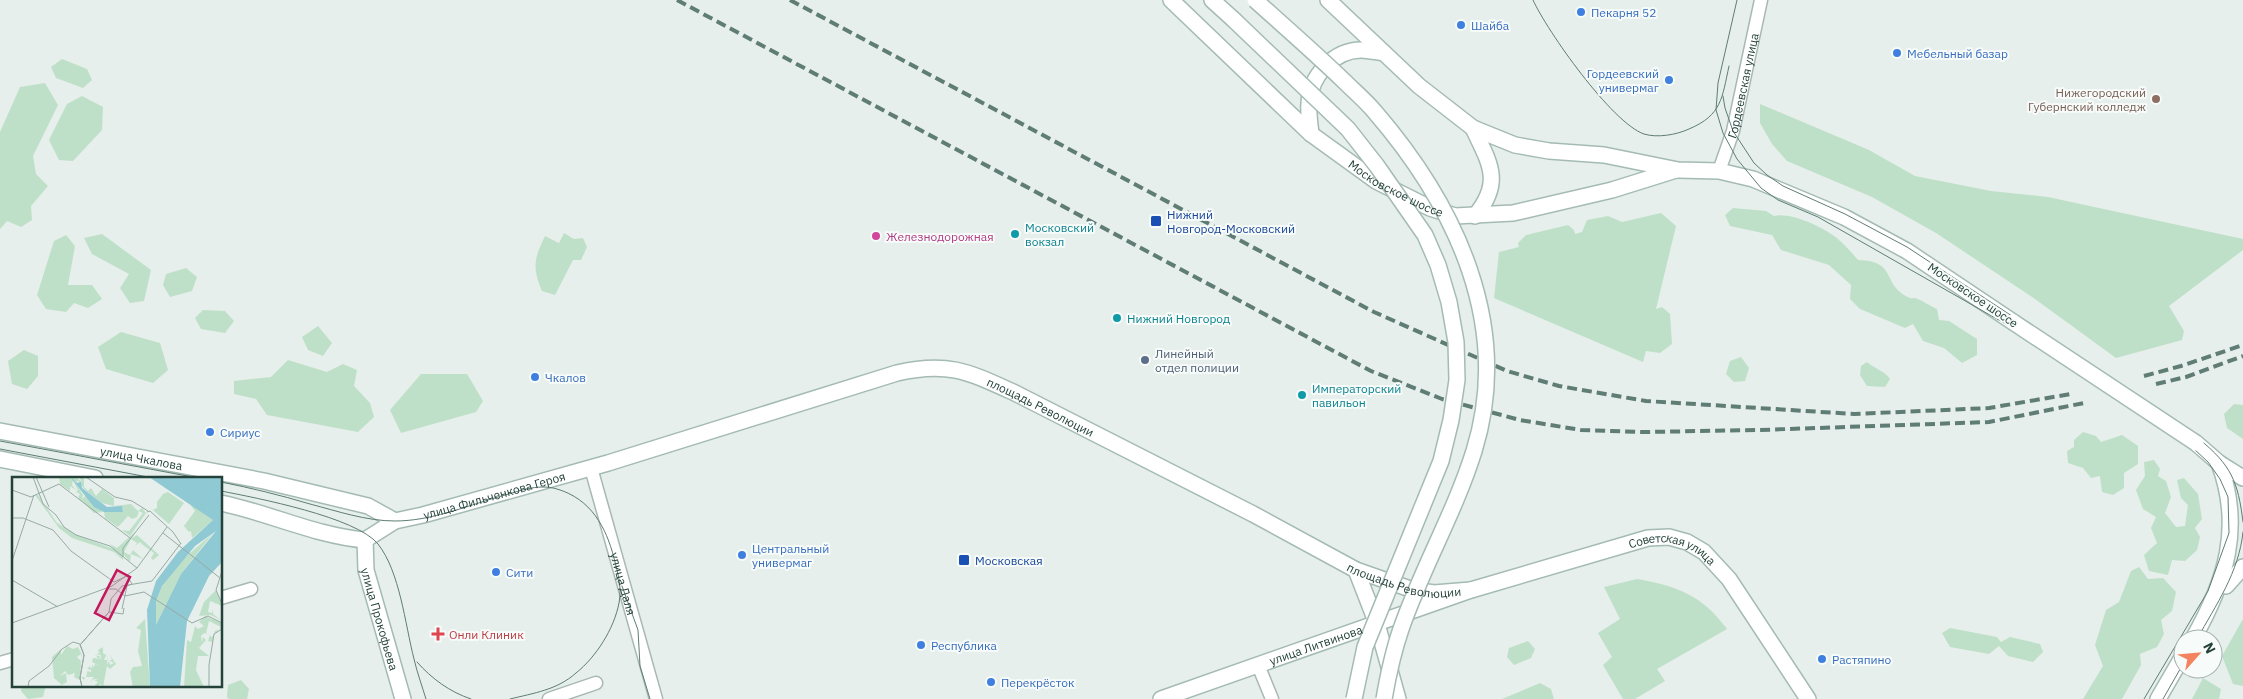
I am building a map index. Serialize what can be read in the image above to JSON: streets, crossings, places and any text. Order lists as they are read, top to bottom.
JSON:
{
  "streets": {
    "main road": [
      "Московское шоссе",
      "площадь Революции",
      "улица Чкалова",
      "улица Фильченкова Героя",
      "Советская улица",
      "улица Прокофьева",
      "улица Литвинова"
    ],
    "street": ["Гордеевская улица", "улица Даля"]
  },
  "crossings": [
    ["Гордеевская улица", "Московское шоссе"],
    ["площадь Революции", "улица Фильченкова Героя"],
    ["площадь Революции", "Советская улица"],
    ["площадь Революции", "улица Даля"],
    ["площадь Революции", "улица Литвинова"],
    ["улица Чкалова", "улица Фильченкова Героя"],
    ["улица Фильченкова Героя", "улица Даля"],
    ["Советская улица", "улица Литвинова"]
  ],
  "places": {
    "other": [
      "Пекарня 52",
      "Шайба",
      "Мебельный базар",
      "Гордеевский универмаг",
      "Нижегородский Губернский колледж",
      "Московский вокзал",
      "Железнодорожная",
      "Нижний Новгород",
      "Линейный отдел полиции",
      "Чкалов",
      "Императорский павильон",
      "Сириус",
      "Центральный универмаг",
      "Сити",
      "Республика",
      "Растяпино",
      "Перекрёсток"
    ],
    "transit": ["Нижний Новгород-Московский", "Московская"],
    "health": ["Онли Клиник"]
  },
  "north": "top right"
}
